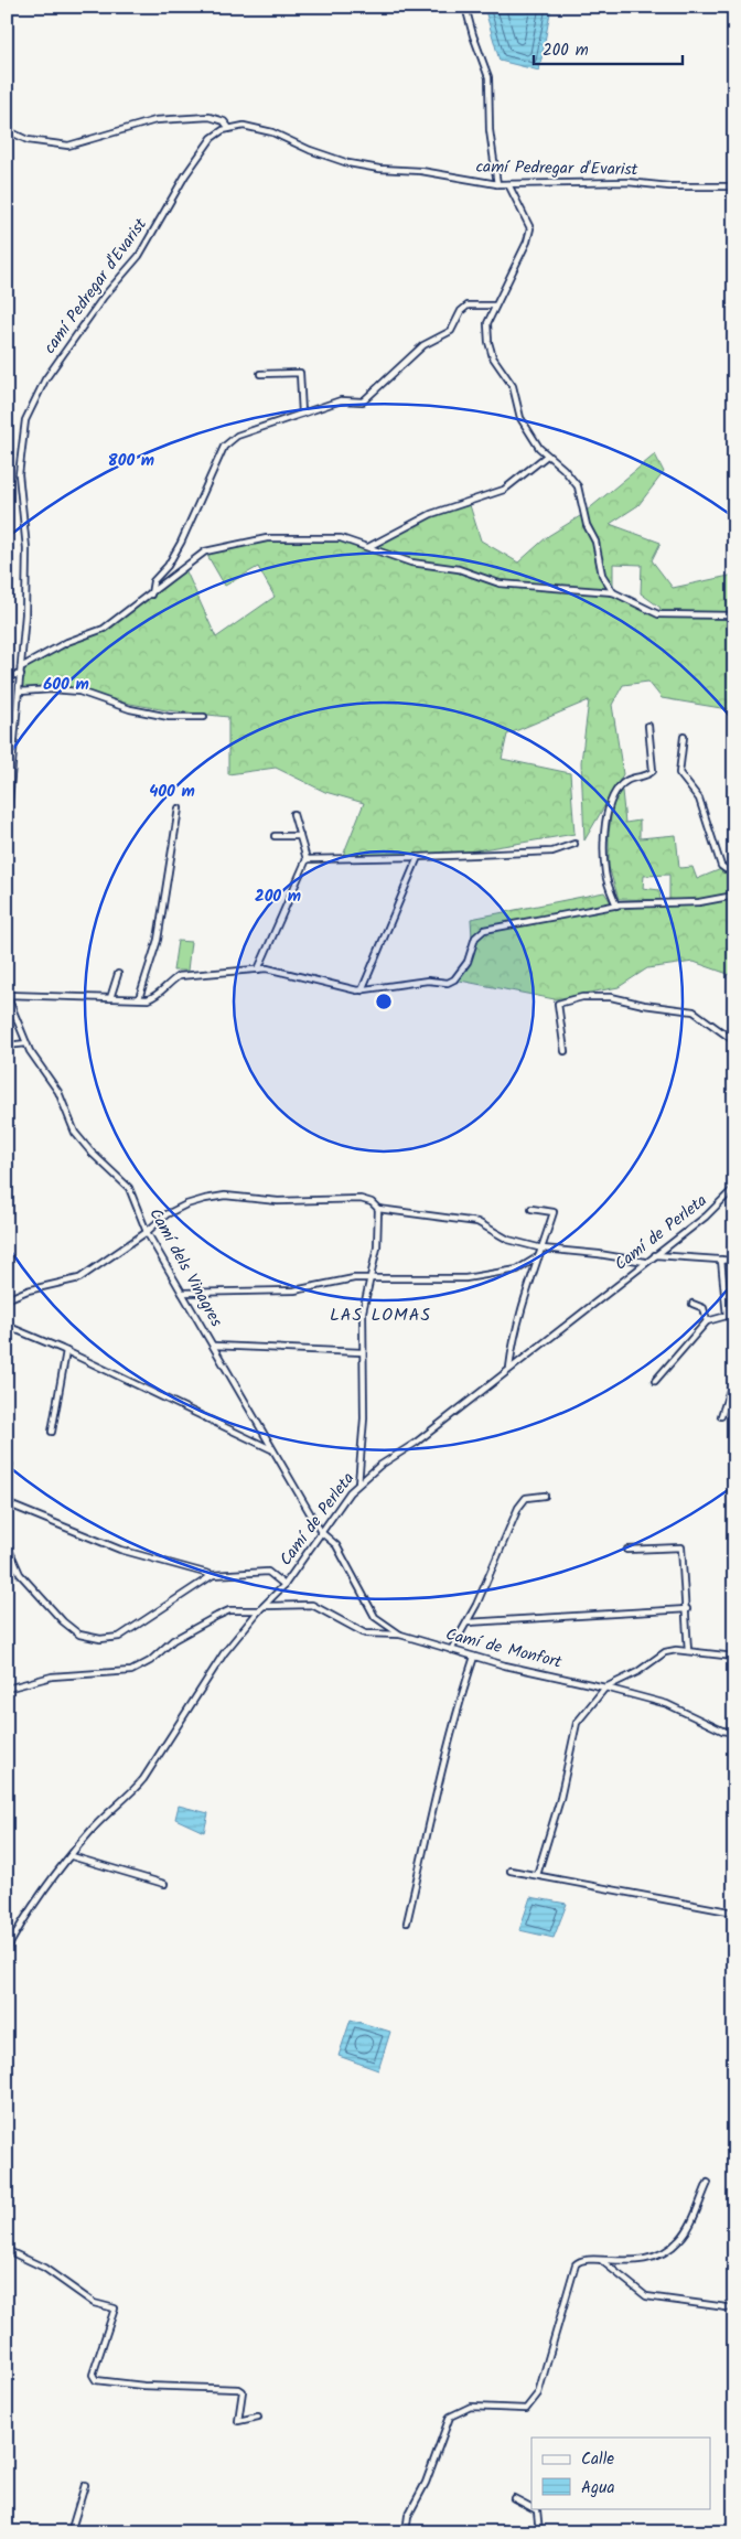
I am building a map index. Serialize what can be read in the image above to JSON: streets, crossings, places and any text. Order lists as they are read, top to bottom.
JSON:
{
  "streets": {
    "street": [
      "camí Pedregar d'Evarist",
      "Camí de Perleta",
      "Camí dels Vinagres",
      "Camí de Monfort"
    ]
  },
  "crossings": [
    ["Camí de Perleta", "Camí dels Vinagres"],
    ["Camí de Perleta", "Camí de Monfort"],
    ["Camí dels Vinagres", "Camí de Monfort"]
  ],
  "districts": ["LAS LOMAS"],
  "legend": ["Calle", "Agua"],
  "scale_bar": "200 m",
  "rings": [
    "800 m",
    "600 m",
    "400 m",
    "200 m"
  ]
}
